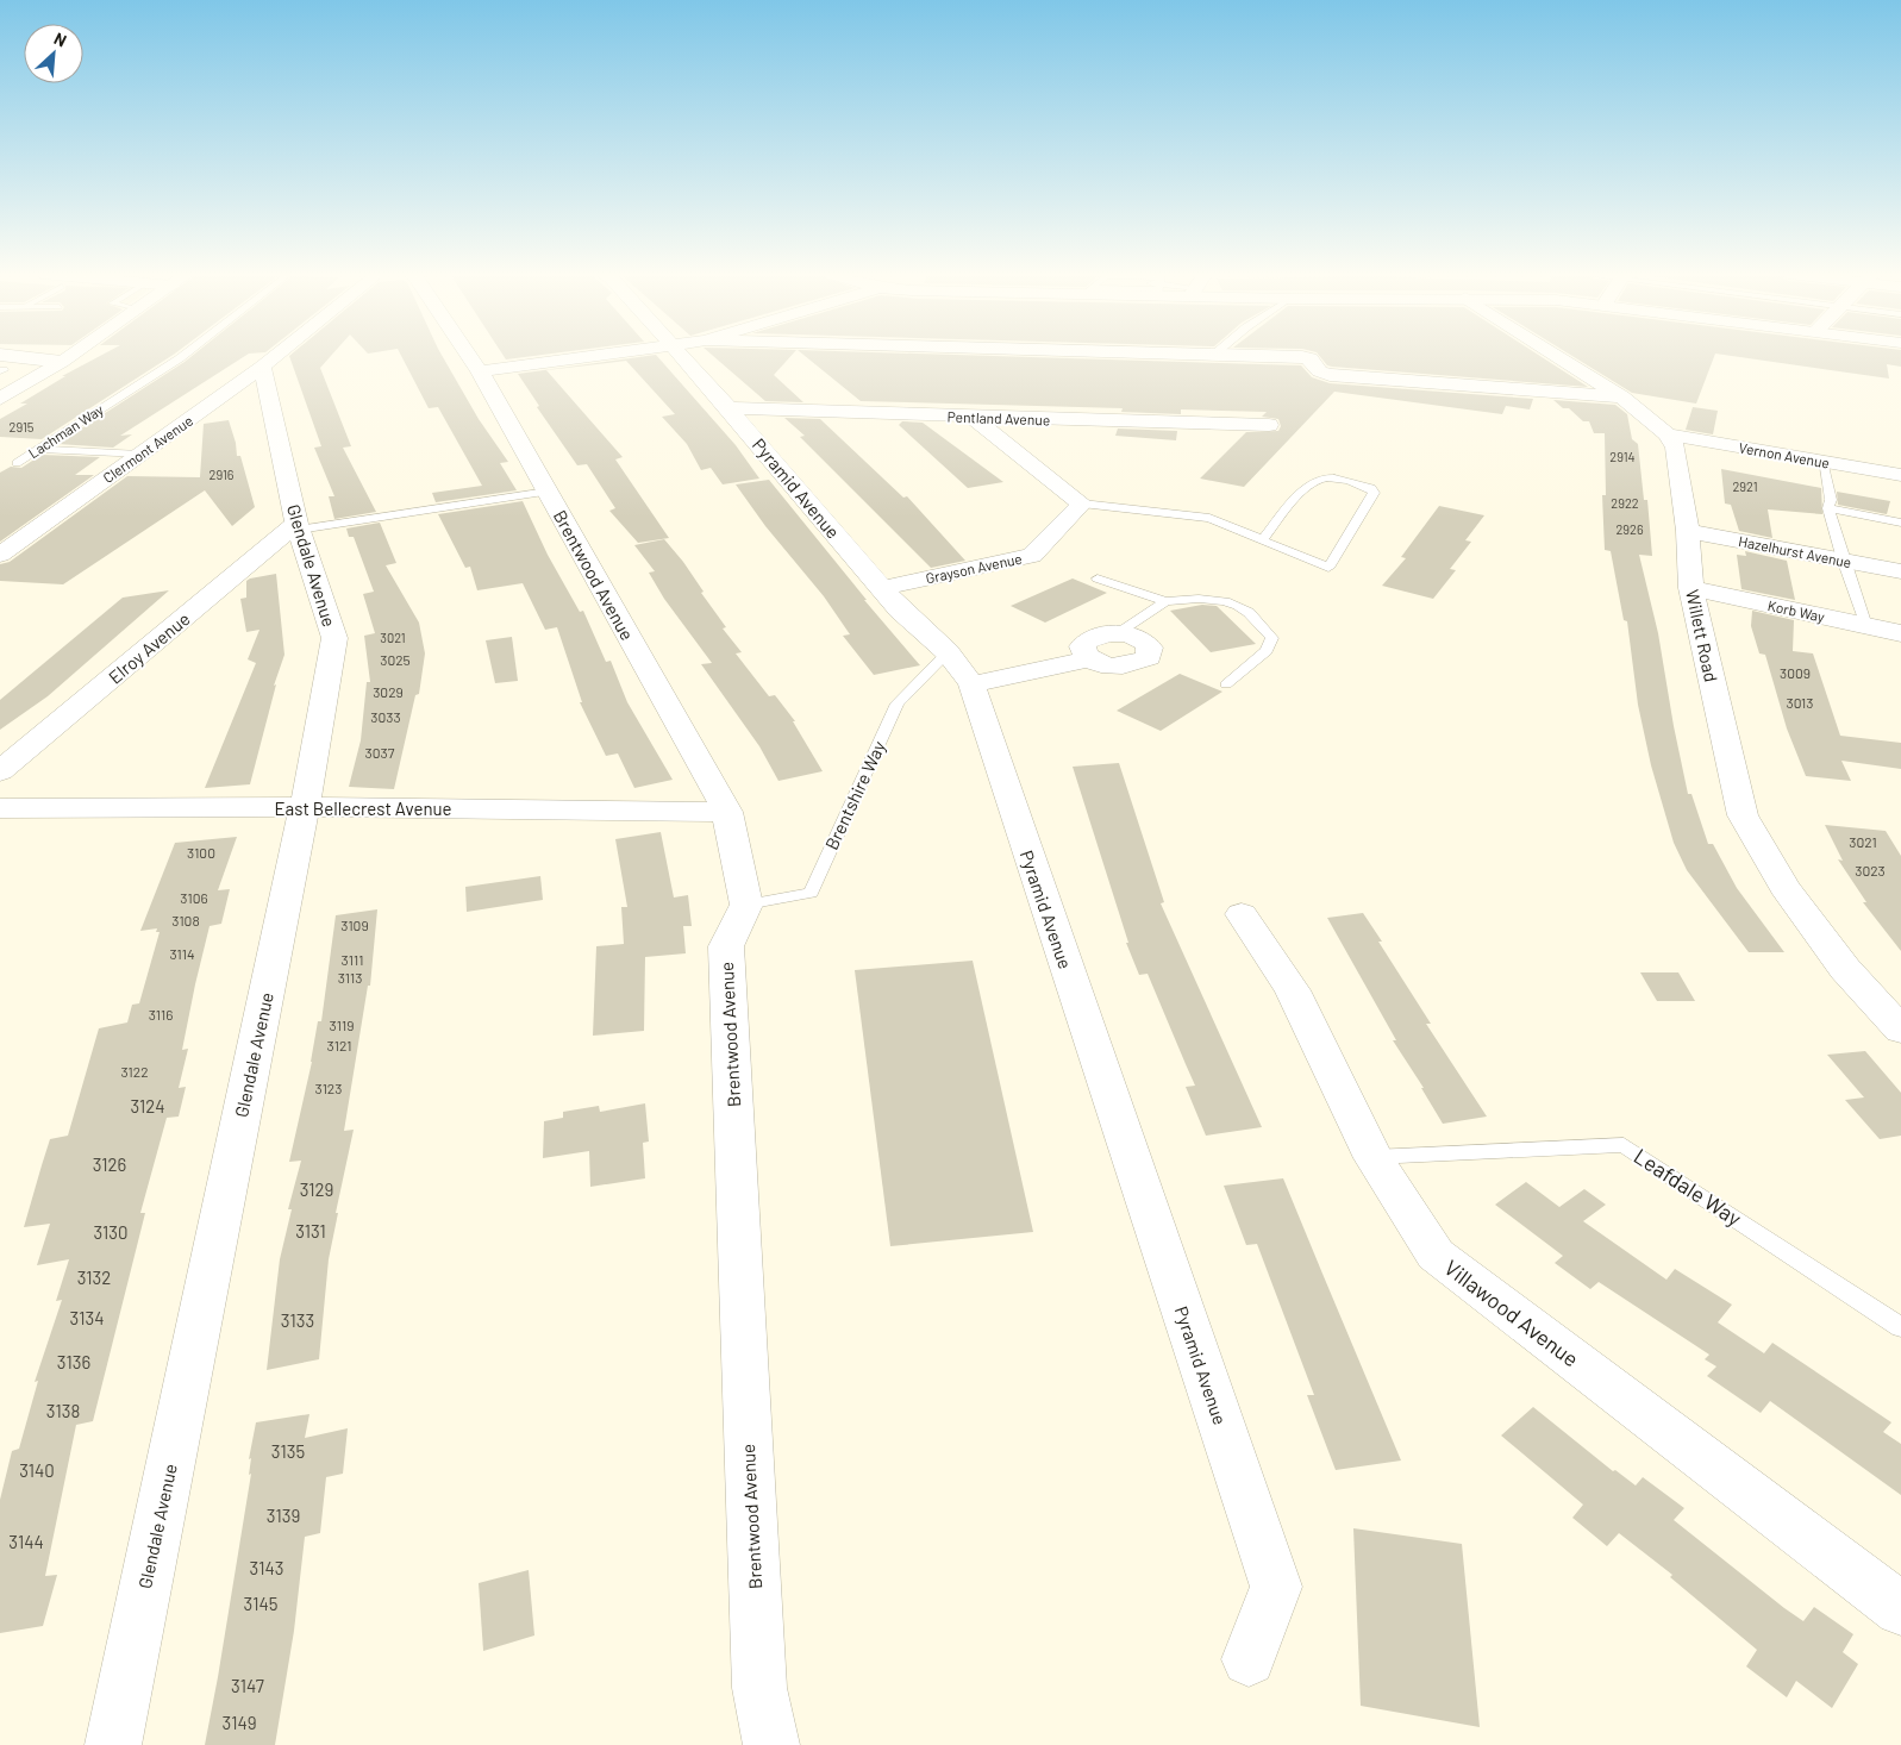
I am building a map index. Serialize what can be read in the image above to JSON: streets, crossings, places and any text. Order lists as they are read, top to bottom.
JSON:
{
  "streets": {
    "street": [
      "Pentland Avenue",
      "Clermont Avenue",
      "Vernon Avenue",
      "Pyramid Avenue",
      "Hazelhurst Avenue",
      "Glendale Avenue",
      "Grayson Avenue",
      "Brentwood Avenue",
      "Korb Way",
      "Willett Road",
      "Elroy Avenue",
      "East Bellecrest Avenue",
      "Villawood Avenue"
    ],
    "lane": ["Lachman Way", "Brentshire Way", "Leafdale Way"]
  },
  "crossings": [
    ["Pentland Avenue", "Pyramid Avenue"],
    ["Clermont Avenue", "Glendale Avenue"],
    ["Vernon Avenue", "Willett Road"],
    ["Pyramid Avenue", "Grayson Avenue"],
    ["Pyramid Avenue", "Brentshire Way"],
    ["Hazelhurst Avenue", "Willett Road"],
    ["Glendale Avenue", "Elroy Avenue"],
    ["Glendale Avenue", "East Bellecrest Avenue"],
    ["Brentwood Avenue", "Brentshire Way"],
    ["Brentwood Avenue", "East Bellecrest Avenue"],
    ["Korb Way", "Willett Road"],
    ["Leafdale Way", "Villawood Avenue"]
  ],
  "house_numbers": [
    "2915",
    "2914",
    "2916",
    "2921",
    "2922",
    "2926",
    "3021",
    "3025",
    "3009",
    "3029",
    "3013",
    "3033",
    "3037",
    "3021",
    "3100",
    "3023",
    "3106",
    "3108",
    "3109",
    "3114",
    "3111",
    "3113",
    "3116",
    "3119",
    "3121",
    "3122",
    "3123",
    "3124",
    "3126",
    "3129",
    "3131",
    "3130",
    "3132",
    "3134",
    "3133",
    "3136",
    "3138",
    "3135",
    "3140",
    "3139",
    "3144",
    "3143",
    "3145",
    "3147",
    "3149"
  ],
  "north": "top right"
}
